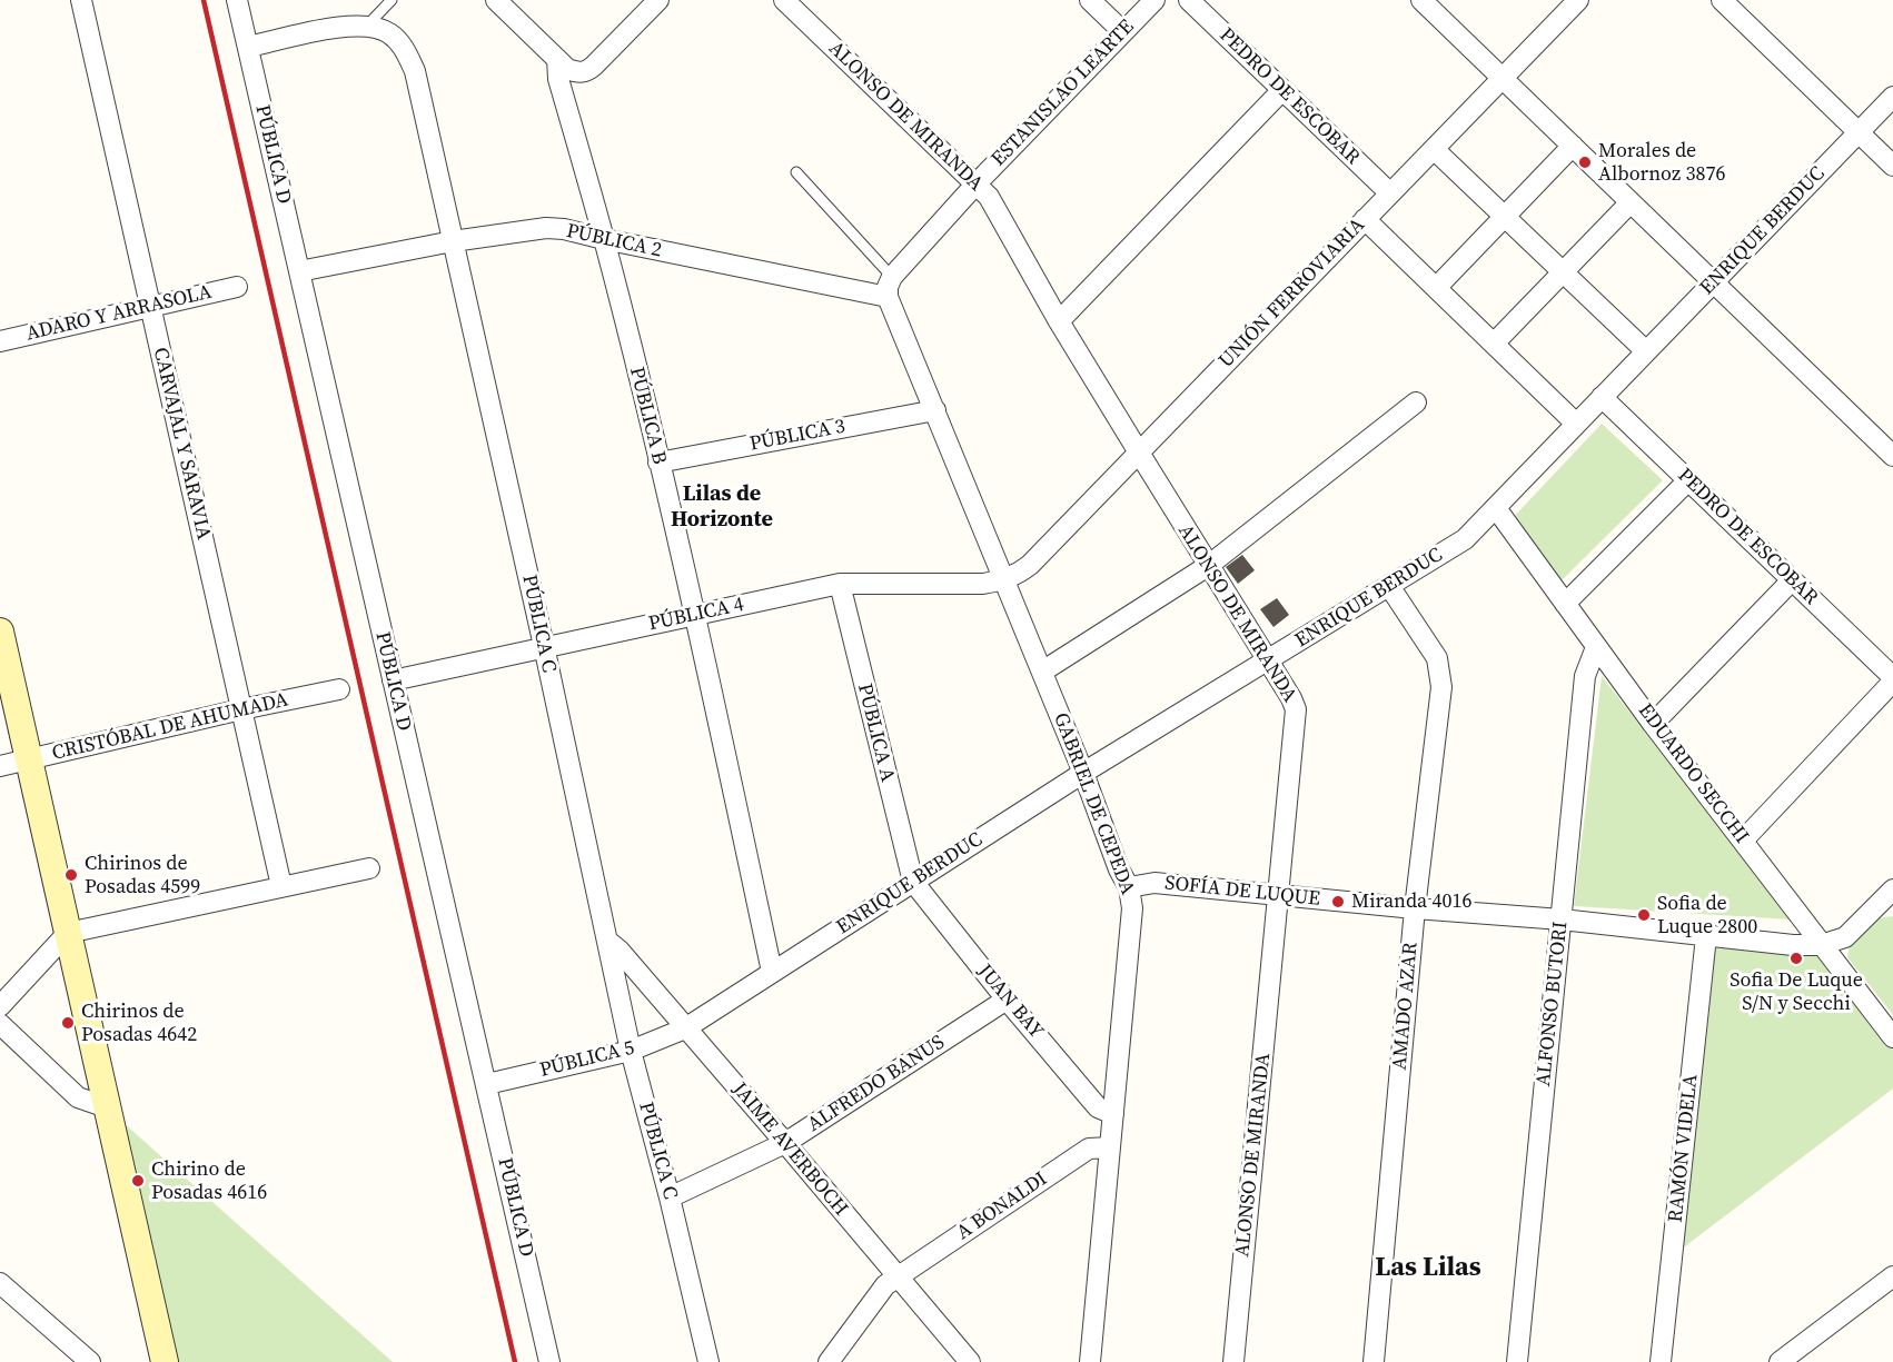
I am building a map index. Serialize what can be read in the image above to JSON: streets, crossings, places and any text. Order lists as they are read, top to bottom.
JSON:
{
  "streets": {
    "street": [
      "ESTANISLAO LEARTE",
      "PEDRO DE ESCOBAR",
      "ALONSO DE MIRANDA",
      "PÚBLICA D",
      "ENRIQUE BERDUC",
      "PÚBLICA 2",
      "UNIÓN FERROVIARIA",
      "ADARO Y ARRASOLA",
      "PÚBLICA B",
      "PÚBLICA 3",
      "CARVAJAL Y SARAVIA",
      "PÚBLICA 4",
      "PÚBLICA C",
      "CRISTÓBAL DE AHUMADA",
      "PÚBLICA A",
      "EDUARDO SECCHI",
      "GABRIEL DE CEPEDA",
      "SOFÍA DE LUQUE",
      "JUAN BAY",
      "ALFONSO BUTORI",
      "AMADO AZAR",
      "PÚBLICA 5",
      "ALFREDO BANUS",
      "RAMÓN VIDELA",
      "JAIME AVERBOCH",
      "A BONALDI"
    ]
  },
  "crossings": [
    ["ESTANISLAO LEARTE", "ALONSO DE MIRANDA"],
    ["ESTANISLAO LEARTE", "PÚBLICA 2"],
    ["ESTANISLAO LEARTE", "GABRIEL DE CEPEDA"],
    ["PEDRO DE ESCOBAR", "ENRIQUE BERDUC"],
    ["PEDRO DE ESCOBAR", "UNIÓN FERROVIARIA"],
    ["ALONSO DE MIRANDA", "ENRIQUE BERDUC"],
    ["ALONSO DE MIRANDA", "UNIÓN FERROVIARIA"],
    ["ALONSO DE MIRANDA", "SOFÍA DE LUQUE"],
    ["PÚBLICA D", "PÚBLICA 2"],
    ["PÚBLICA D", "PÚBLICA 4"],
    ["PÚBLICA D", "PÚBLICA 5"],
    ["ENRIQUE BERDUC", "PÚBLICA B"],
    ["ENRIQUE BERDUC", "PÚBLICA A"],
    ["ENRIQUE BERDUC", "EDUARDO SECCHI"],
    ["ENRIQUE BERDUC", "GABRIEL DE CEPEDA"],
    ["ENRIQUE BERDUC", "JUAN BAY"],
    ["ENRIQUE BERDUC", "AMADO AZAR"],
    ["ENRIQUE BERDUC", "PÚBLICA 5"],
    ["ENRIQUE BERDUC", "JAIME AVERBOCH"],
    ["PÚBLICA 2", "PÚBLICA B"],
    ["PÚBLICA 2", "PÚBLICA C"],
    ["PÚBLICA 2", "GABRIEL DE CEPEDA"],
    ["UNIÓN FERROVIARIA", "PÚBLICA 4"],
    ["UNIÓN FERROVIARIA", "GABRIEL DE CEPEDA"],
    ["ADARO Y ARRASOLA", "CARVAJAL Y SARAVIA"],
    ["PÚBLICA B", "PÚBLICA 3"],
    ["PÚBLICA B", "PÚBLICA 4"],
    ["PÚBLICA 3", "GABRIEL DE CEPEDA"],
    ["CARVAJAL Y SARAVIA", "CRISTÓBAL DE AHUMADA"],
    ["PÚBLICA 4", "PÚBLICA C"],
    ["PÚBLICA 4", "PÚBLICA A"],
    ["PÚBLICA 4", "GABRIEL DE CEPEDA"],
    ["PÚBLICA C", "PÚBLICA 5"],
    ["PÚBLICA C", "ALFREDO BANUS"],
    ["PÚBLICA C", "JAIME AVERBOCH"],
    ["PÚBLICA A", "JUAN BAY"],
    ["EDUARDO SECCHI", "SOFÍA DE LUQUE"],
    ["EDUARDO SECCHI", "ALFONSO BUTORI"],
    ["GABRIEL DE CEPEDA", "SOFÍA DE LUQUE"],
    ["GABRIEL DE CEPEDA", "JUAN BAY"],
    ["GABRIEL DE CEPEDA", "A BONALDI"],
    ["SOFÍA DE LUQUE", "ALFONSO BUTORI"],
    ["SOFÍA DE LUQUE", "AMADO AZAR"],
    ["SOFÍA DE LUQUE", "RAMÓN VIDELA"],
    ["JUAN BAY", "ALFREDO BANUS"],
    ["PÚBLICA 5", "JAIME AVERBOCH"],
    ["ALFREDO BANUS", "JAIME AVERBOCH"],
    ["JAIME AVERBOCH", "A BONALDI"]
  ],
  "districts": ["Lilas de Horizonte", "Las Lilas"],
  "places": [
    "Morales de Albornoz 3876",
    "Chirinos de Posadas 4599",
    "Miranda 4016",
    "Sofia de Luque 2800",
    "Sofia De Luque S/N y Secchi",
    "Chirinos de Posadas 4642",
    "Chirino de Posadas 4616"
  ]
}
